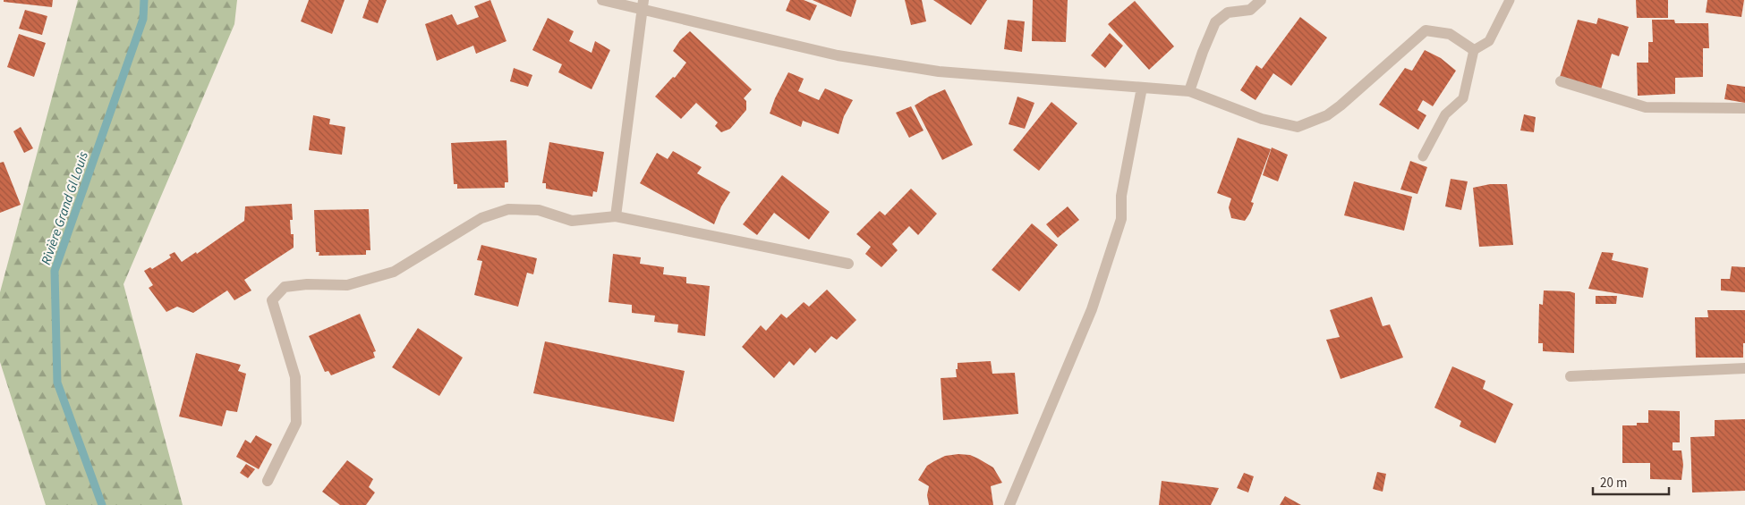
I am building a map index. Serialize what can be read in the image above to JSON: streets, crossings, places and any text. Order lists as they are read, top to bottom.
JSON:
{
  "water": ["Rivière Grand Gl Louis"],
  "scale_bar": "20 m"
}
